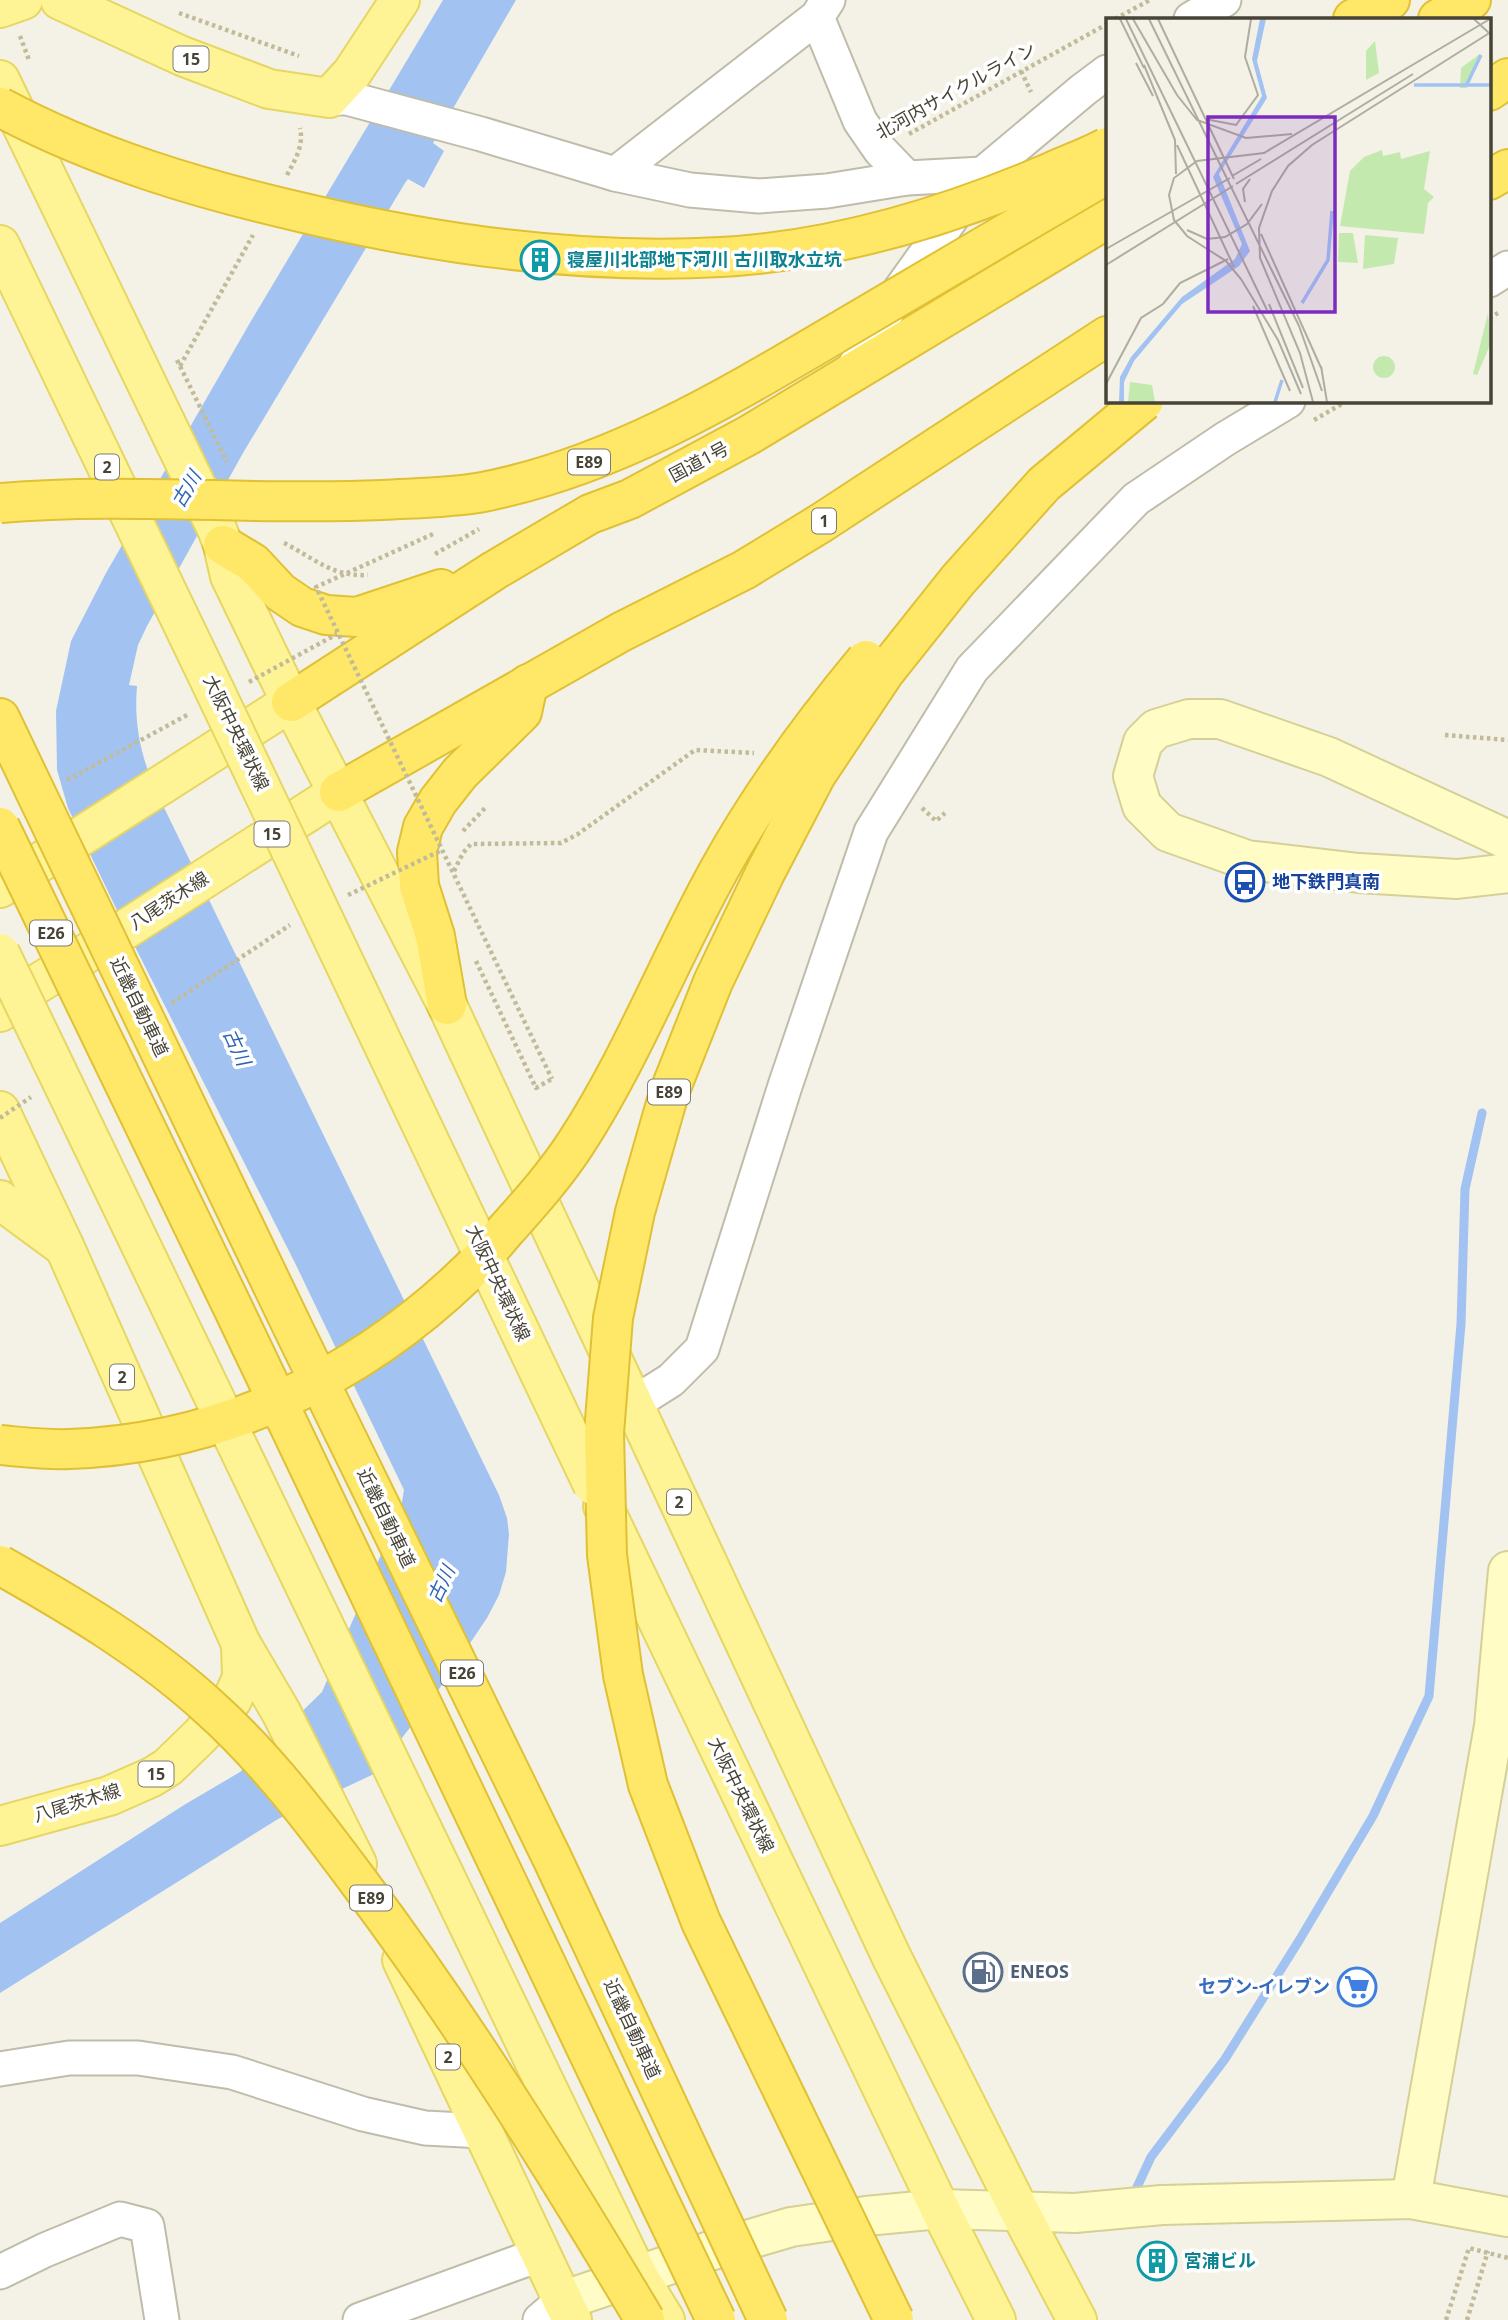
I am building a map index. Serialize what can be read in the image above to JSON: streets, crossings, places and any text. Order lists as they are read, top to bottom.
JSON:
{
  "streets": {
    "highway": [
      "E89",
      "国道1号",
      "1",
      "E26",
      "近畿自動車道"
    ],
    "main road": [
      "15",
      "2",
      "大阪中央環状線",
      "八尾茨木線"
    ],
    "path": ["北河内サイクルライン"]
  },
  "crossings": [
    ["国道1号", "2"],
    ["2", "1"],
    ["2", "八尾茨木線"],
    ["1", "八尾茨木線"]
  ],
  "water": ["古川"],
  "places": {
    "building": ["寝屋川北部地下河川 古川取水立坑", "宮浦ビル"],
    "bus stop": ["地下鉄門真南"],
    "fuel station": ["ENEOS"],
    "supermarket": ["セブン-イレブン"]
  }
}
